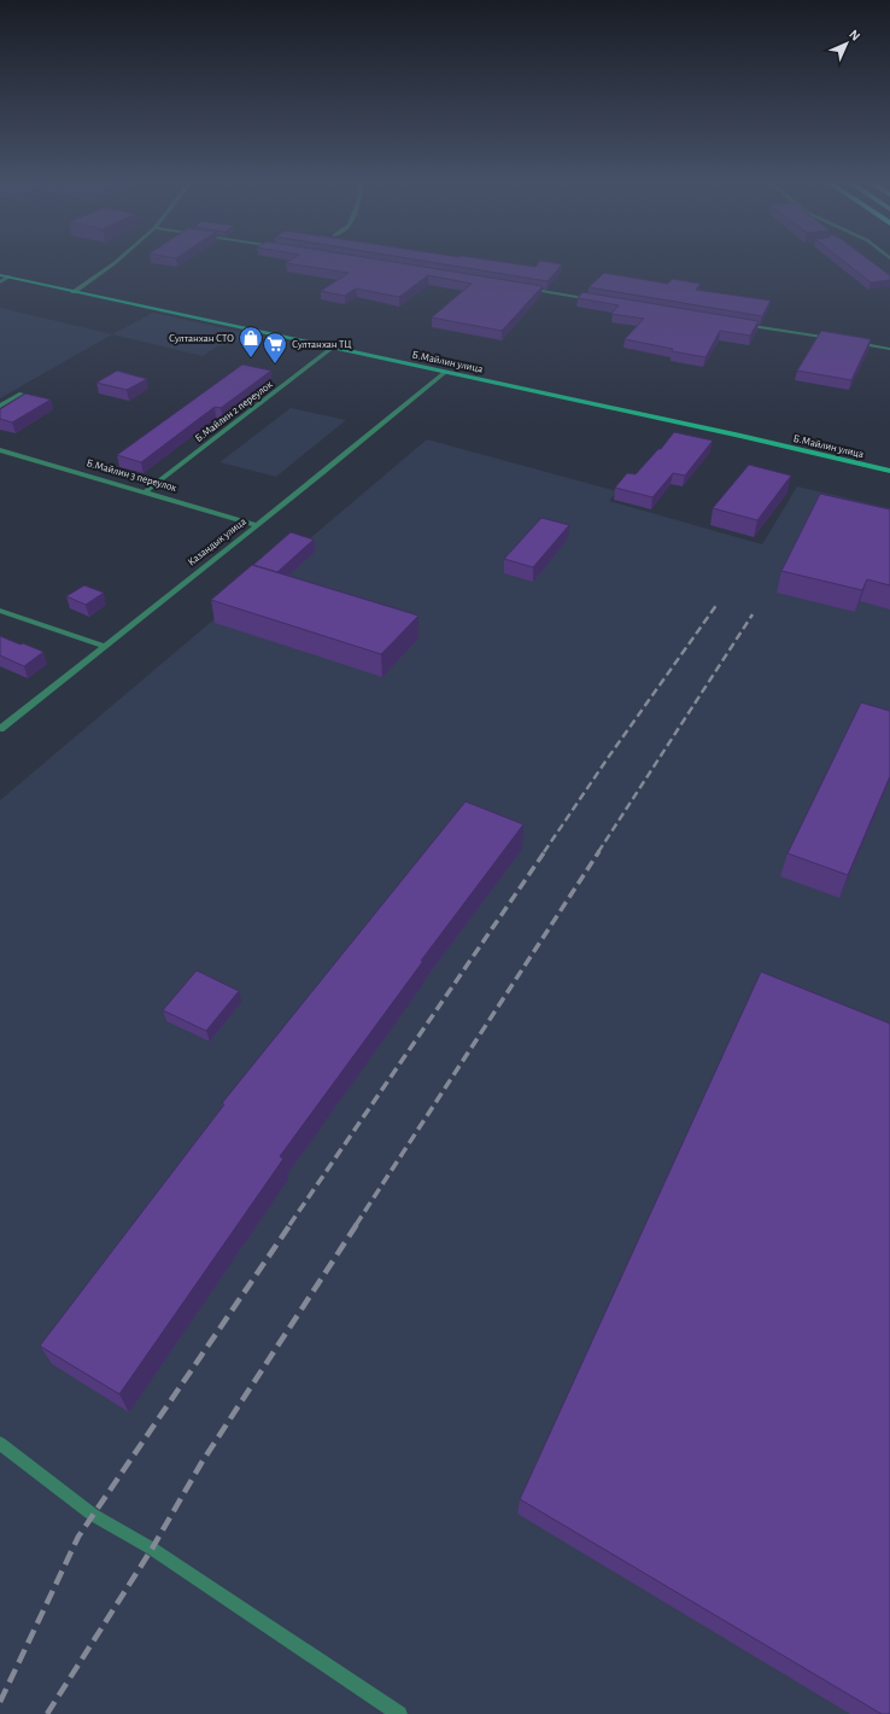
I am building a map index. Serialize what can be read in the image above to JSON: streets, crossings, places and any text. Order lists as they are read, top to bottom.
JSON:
{
  "streets": {
    "street": [
      "Б.Майлин улица",
      "Б.Майлин 2 переулок",
      "Б.Майлин 3 переулок",
      "Казандык улица"
    ]
  },
  "crossings": [
    ["Б.Майлин улица", "Б.Майлин 2 переулок"],
    ["Б.Майлин улица", "Казандык улица"],
    ["Б.Майлин 2 переулок", "Б.Майлин 3 переулок"],
    ["Б.Майлин 3 переулок", "Казандык улица"]
  ],
  "places": {
    "shop": ["Султанхан СТО"],
    "supermarket": ["Султанхан ТЦ"]
  },
  "north": "top right"
}
